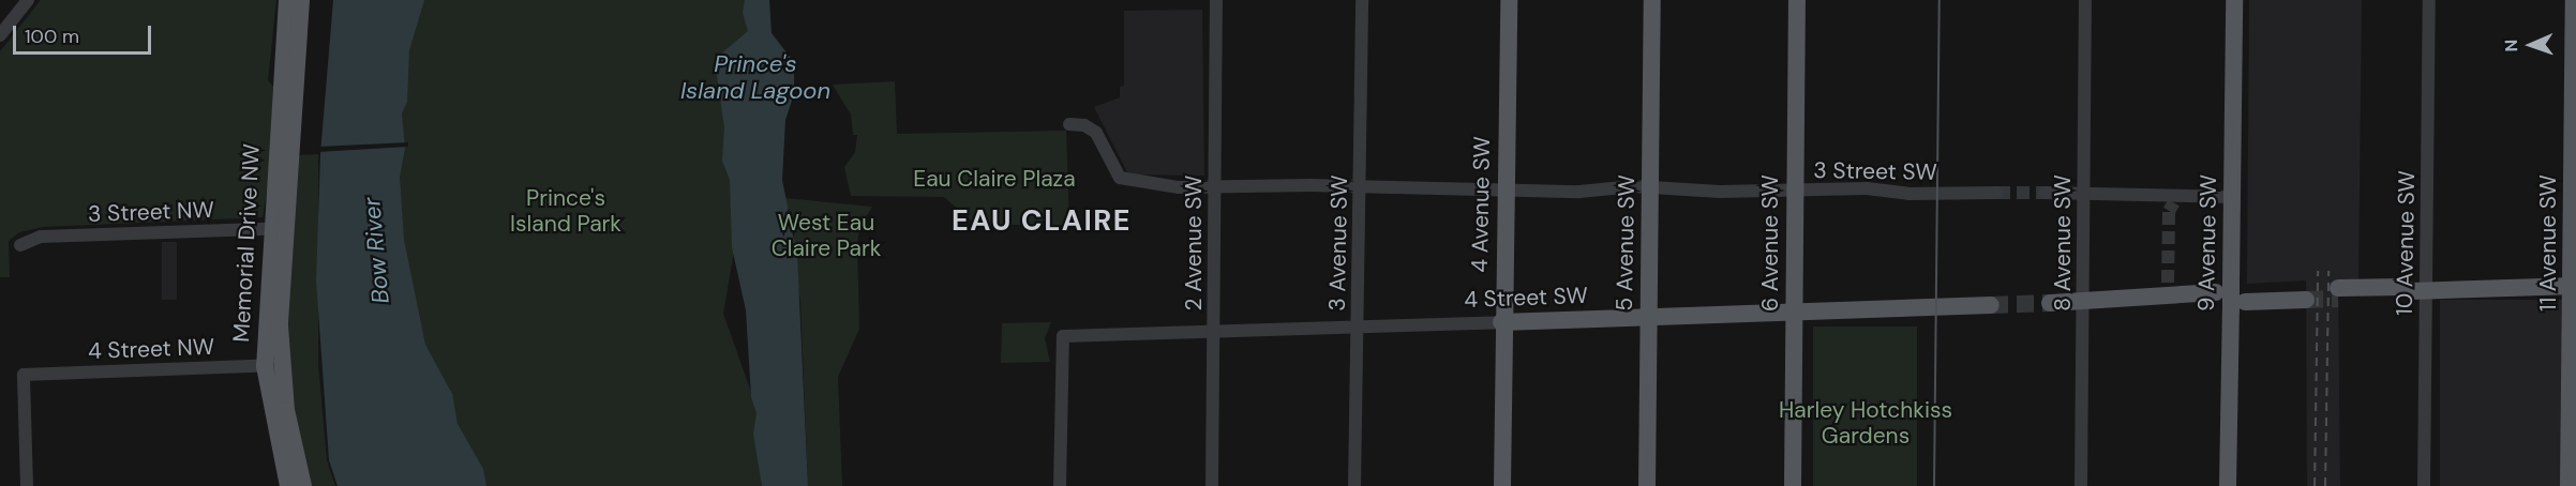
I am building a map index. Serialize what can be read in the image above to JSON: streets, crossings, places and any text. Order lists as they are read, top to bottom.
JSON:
{
  "streets": {
    "main road": [
      "4 Avenue SW",
      "Memorial Drive NW",
      "5 Avenue SW",
      "6 Avenue SW",
      "9 Avenue SW",
      "11 Avenue SW",
      "4 Street SW"
    ],
    "street": [
      "3 Street SW",
      "3 Street NW",
      "2 Avenue SW",
      "3 Avenue SW",
      "8 Avenue SW",
      "10 Avenue SW",
      "4 Street NW"
    ]
  },
  "crossings": [
    ["3 Street SW", "4 Avenue SW"],
    ["3 Street SW", "2 Avenue SW"],
    ["3 Street SW", "3 Avenue SW"],
    ["3 Street SW", "5 Avenue SW"],
    ["3 Street SW", "6 Avenue SW"],
    ["4 Avenue SW", "4 Street SW"],
    ["3 Street NW", "Memorial Drive NW"],
    ["Memorial Drive NW", "4 Street NW"],
    ["2 Avenue SW", "4 Street SW"],
    ["3 Avenue SW", "4 Street SW"],
    ["5 Avenue SW", "4 Street SW"],
    ["6 Avenue SW", "4 Street SW"]
  ],
  "districts": ["EAU CLAIRE"],
  "water": ["Prince's Island Lagoon", "Bow River"],
  "parks": [
    "Eau Claire Plaza",
    "Prince's Island Park",
    "West Eau Claire Park",
    "Harley Hotchkiss Gardens"
  ],
  "scale_bar": "100 m",
  "north": "left"
}
